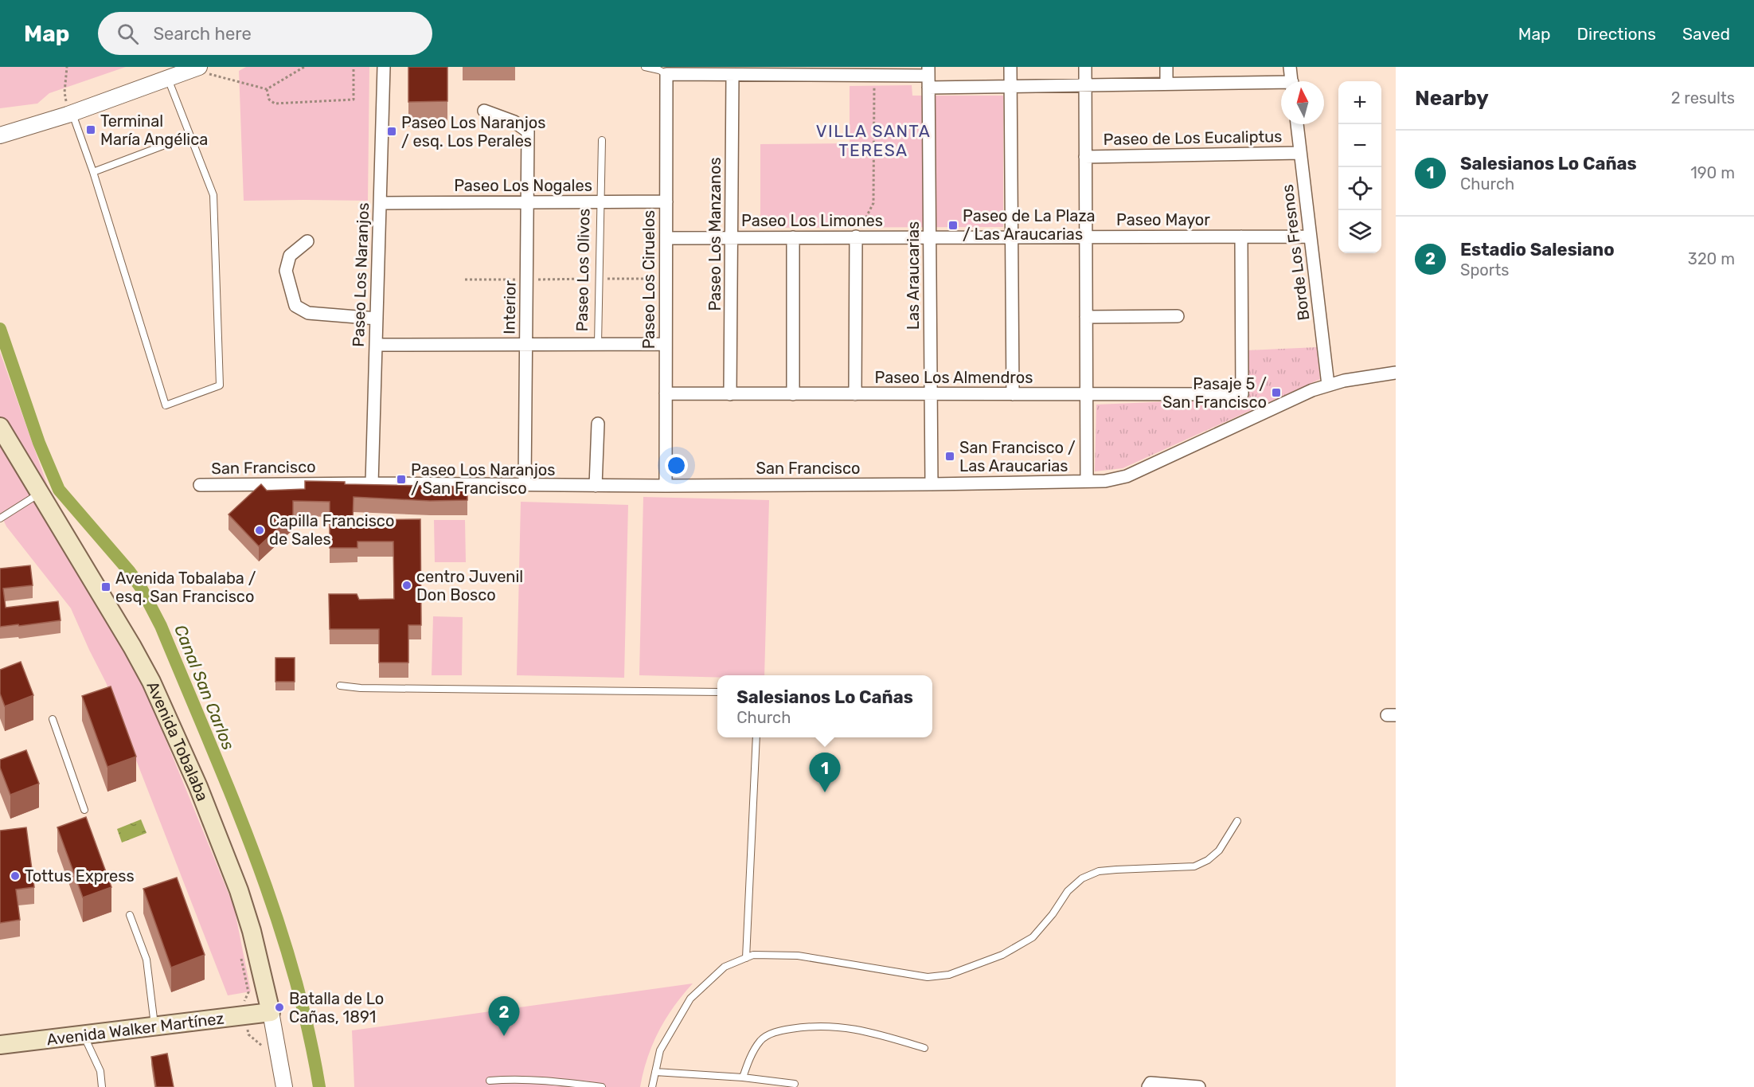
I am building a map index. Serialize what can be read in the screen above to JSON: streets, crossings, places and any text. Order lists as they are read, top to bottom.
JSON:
{
  "streets": {
    "main road": ["Avenida Tobalaba", "Avenida Walker Martínez"],
    "street": [
      "Paseo de Los Eucaliptus",
      "Paseo Los Nogales",
      "Paseo Mayor",
      "Paseo Los Limones",
      "Paseo Los Manzanos",
      "Borde Los Fresnos",
      "Paseo Los Naranjos",
      "Las Araucarias",
      "Paseo Los Ciruelos",
      "Interior",
      "Paseo Los Almendros",
      "San Francisco"
    ],
    "lane": ["Paseo Los Olivos"]
  },
  "crossings": [
    ["Paseo de Los Eucaliptus", "Borde Los Fresnos"],
    ["Paseo Los Nogales", "Paseo Los Olivos"],
    ["Paseo Los Nogales", "Paseo Los Naranjos"],
    ["Paseo Los Nogales", "Paseo Los Ciruelos"],
    ["Paseo Los Nogales", "Interior"],
    ["Paseo Mayor", "Paseo Los Limones"],
    ["Paseo Mayor", "Borde Los Fresnos"],
    ["Paseo Mayor", "Las Araucarias"],
    ["Paseo Mayor", "Paseo Los Almendros"],
    ["Paseo Los Limones", "Paseo Los Manzanos"],
    ["Paseo Los Limones", "Las Araucarias"],
    ["Paseo Los Limones", "Paseo Los Ciruelos"],
    ["Paseo Los Manzanos", "Paseo Los Almendros"],
    ["Borde Los Fresnos", "San Francisco"],
    ["Paseo Los Naranjos", "San Francisco"],
    ["Las Araucarias", "Paseo Los Almendros"],
    ["Las Araucarias", "San Francisco"],
    ["Paseo Los Ciruelos", "Paseo Los Almendros"],
    ["Paseo Los Ciruelos", "San Francisco"],
    ["Interior", "San Francisco"],
    ["Avenida Tobalaba", "Avenida Walker Martínez"]
  ],
  "districts": ["VILLA SANTA TERESA"],
  "water": ["Canal San Carlos"],
  "places": {
    "transit": [
      "Terminal María Angélica",
      "Paseo Los Naranjos / esq. Los Perales",
      "Paseo de La Plaza / Las Araucarias",
      "Pasaje 5 / San Francisco",
      "San Francisco / Las Araucarias",
      "Paseo Los Naranjos / San Francisco",
      "Avenida Tobalaba / esq. San Francisco"
    ],
    "other": [
      "Capilla Francisco de Sales",
      "centro Juvenil Don Bosco",
      "Tottus Express",
      "Batalla de Lo Cañas, 1891"
    ]
  },
  "north": "top",
  "page": {
    "header": "Map",
    "search": "Search here",
    "nav": ["Map", "Directions", "Saved"],
    "heading": ["Nearby", "2 results"],
    "map_buttons": ["+", "−"],
    "list": [
      {
        "mark": "1",
        "name": "Salesianos Lo Cañas",
        "note": "Church",
        "value": "190 m"
      },
      {
        "mark": "2",
        "name": "Estadio Salesiano",
        "note": "Sports",
        "value": "320 m"
      }
    ],
    "popup": ["Salesianos Lo Cañas", "Church"],
    "pins": ["1", "2"]
  }
}
